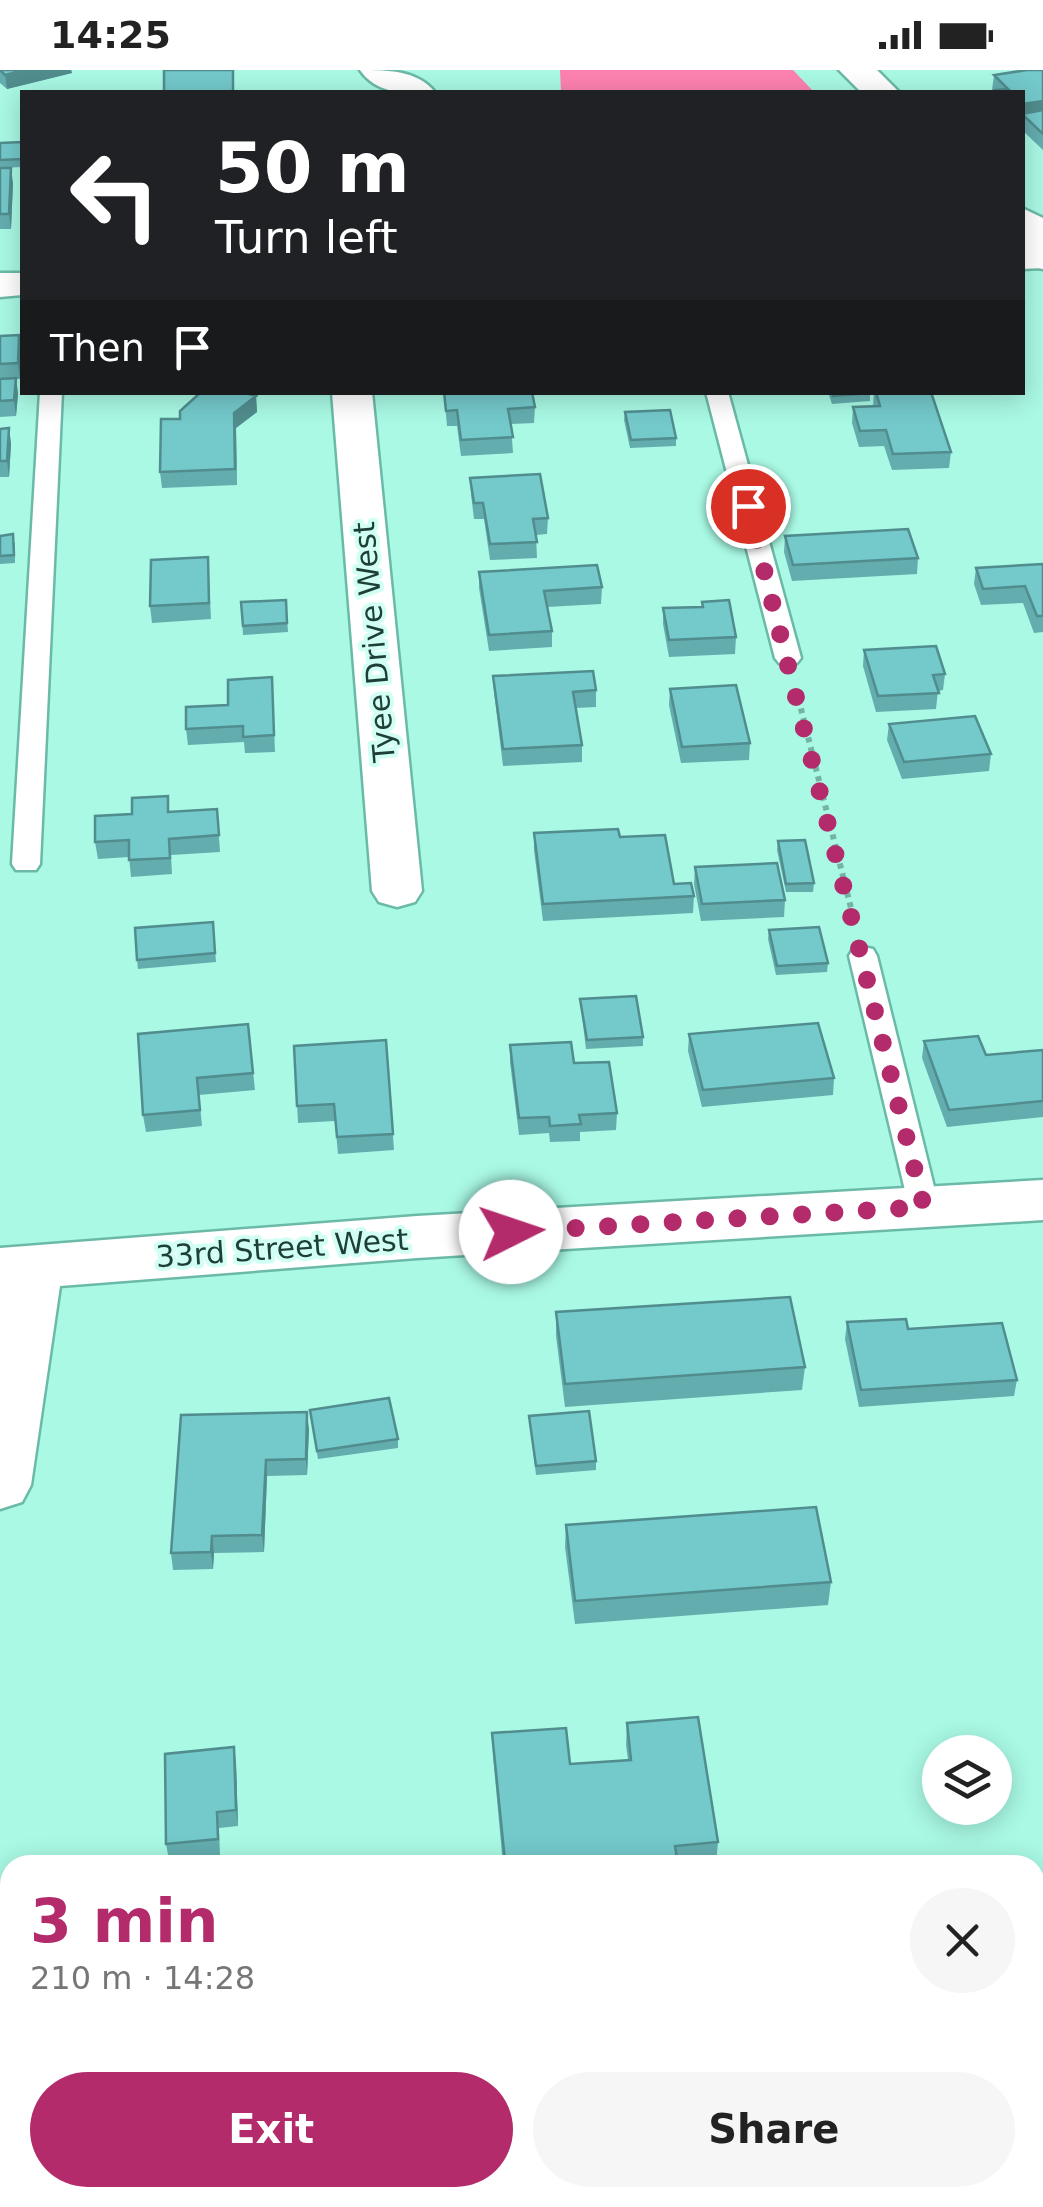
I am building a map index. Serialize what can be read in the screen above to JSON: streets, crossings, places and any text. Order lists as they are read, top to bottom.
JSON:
{
  "streets": {
    "street": ["Tyee Drive West", "33rd Street West"]
  },
  "page": {
    "status": "14:25",
    "turn": ["50 m", "Turn left"],
    "then": "Then",
    "heading": ["3 min", "210 m · 14:28"],
    "buttons": ["Exit", "Share"]
  }
}
